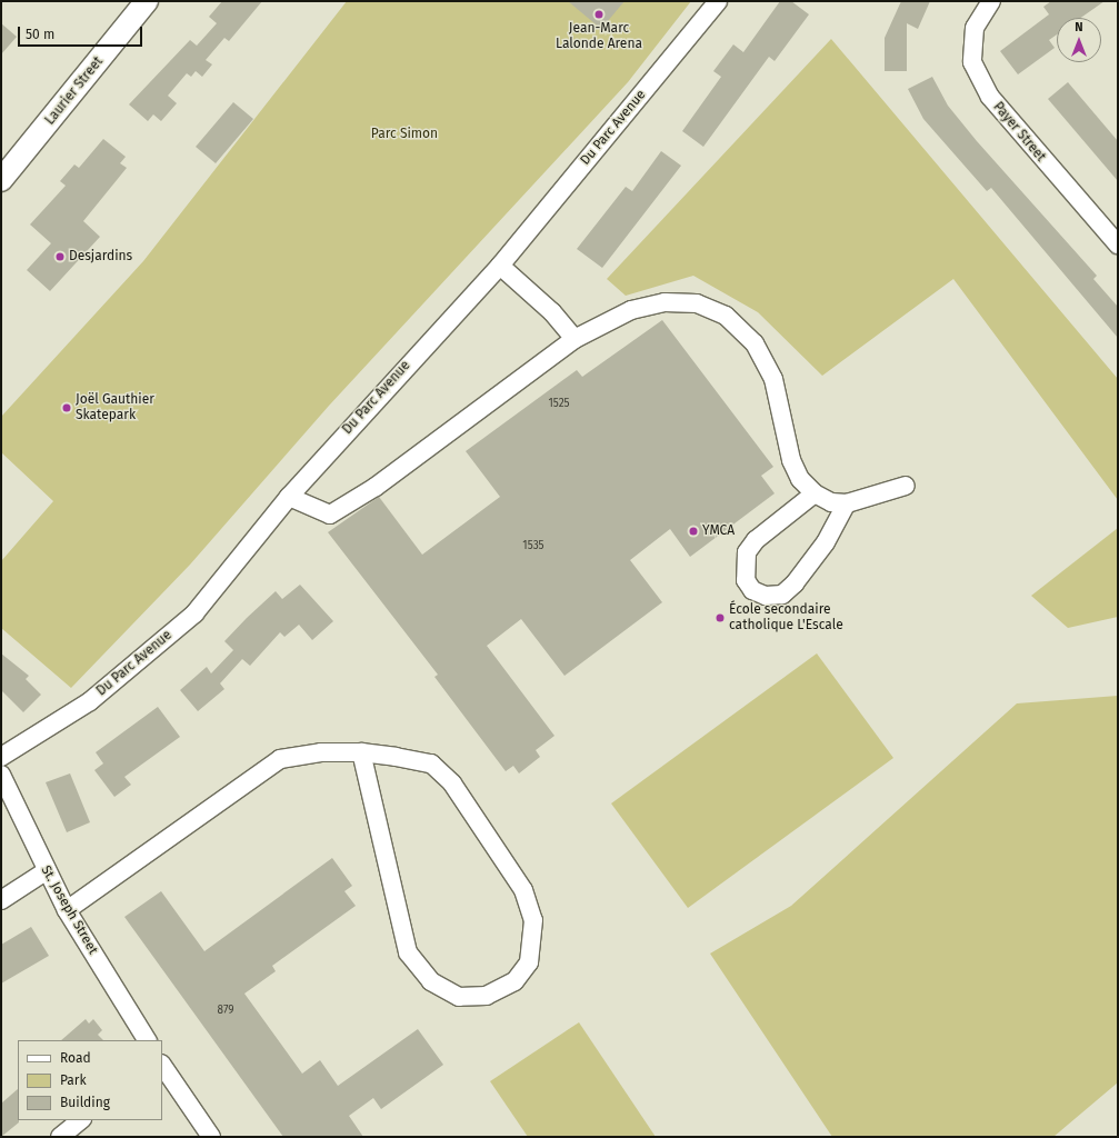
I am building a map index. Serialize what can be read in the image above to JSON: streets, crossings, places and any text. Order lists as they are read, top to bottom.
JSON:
{
  "streets": {
    "main road": ["Laurier Street"],
    "street": ["Du Parc Avenue", "Payer Street", "St. Joseph Street"]
  },
  "parks": ["Parc Simon"],
  "places": [
    "Jean-Marc Lalonde Arena",
    "Desjardins",
    "Joël Gauthier Skatepark",
    "YMCA",
    "École secondaire catholique L'Escale"
  ],
  "house_numbers": ["1525", "1535", "879"],
  "legend": ["Road", "Park", "Building"],
  "scale_bar": "50 m",
  "north": "top"
}
